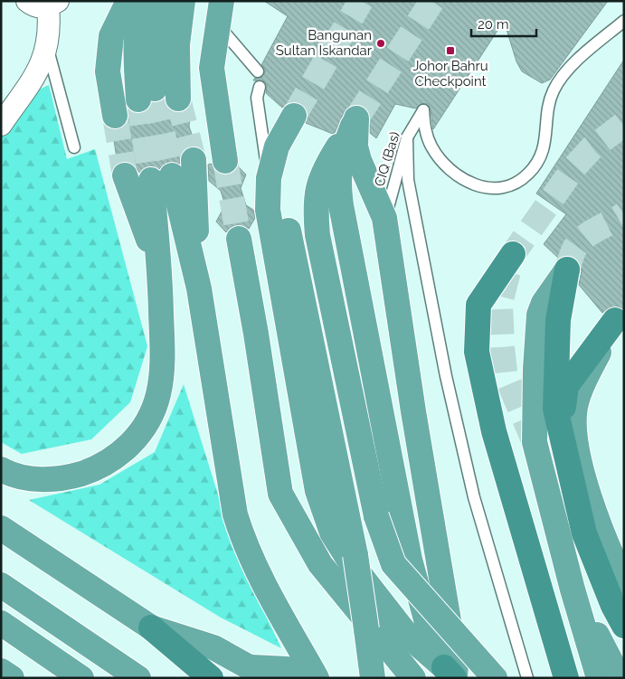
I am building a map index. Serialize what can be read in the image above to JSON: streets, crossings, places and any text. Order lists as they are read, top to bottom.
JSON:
{
  "streets": {
    "lane": ["CIQ (Bas)"]
  },
  "places": {
    "other": ["Bangunan Sultan Iskandar"],
    "transit": ["Johor Bahru Checkpoint"]
  },
  "scale_bar": "20 m"
}
